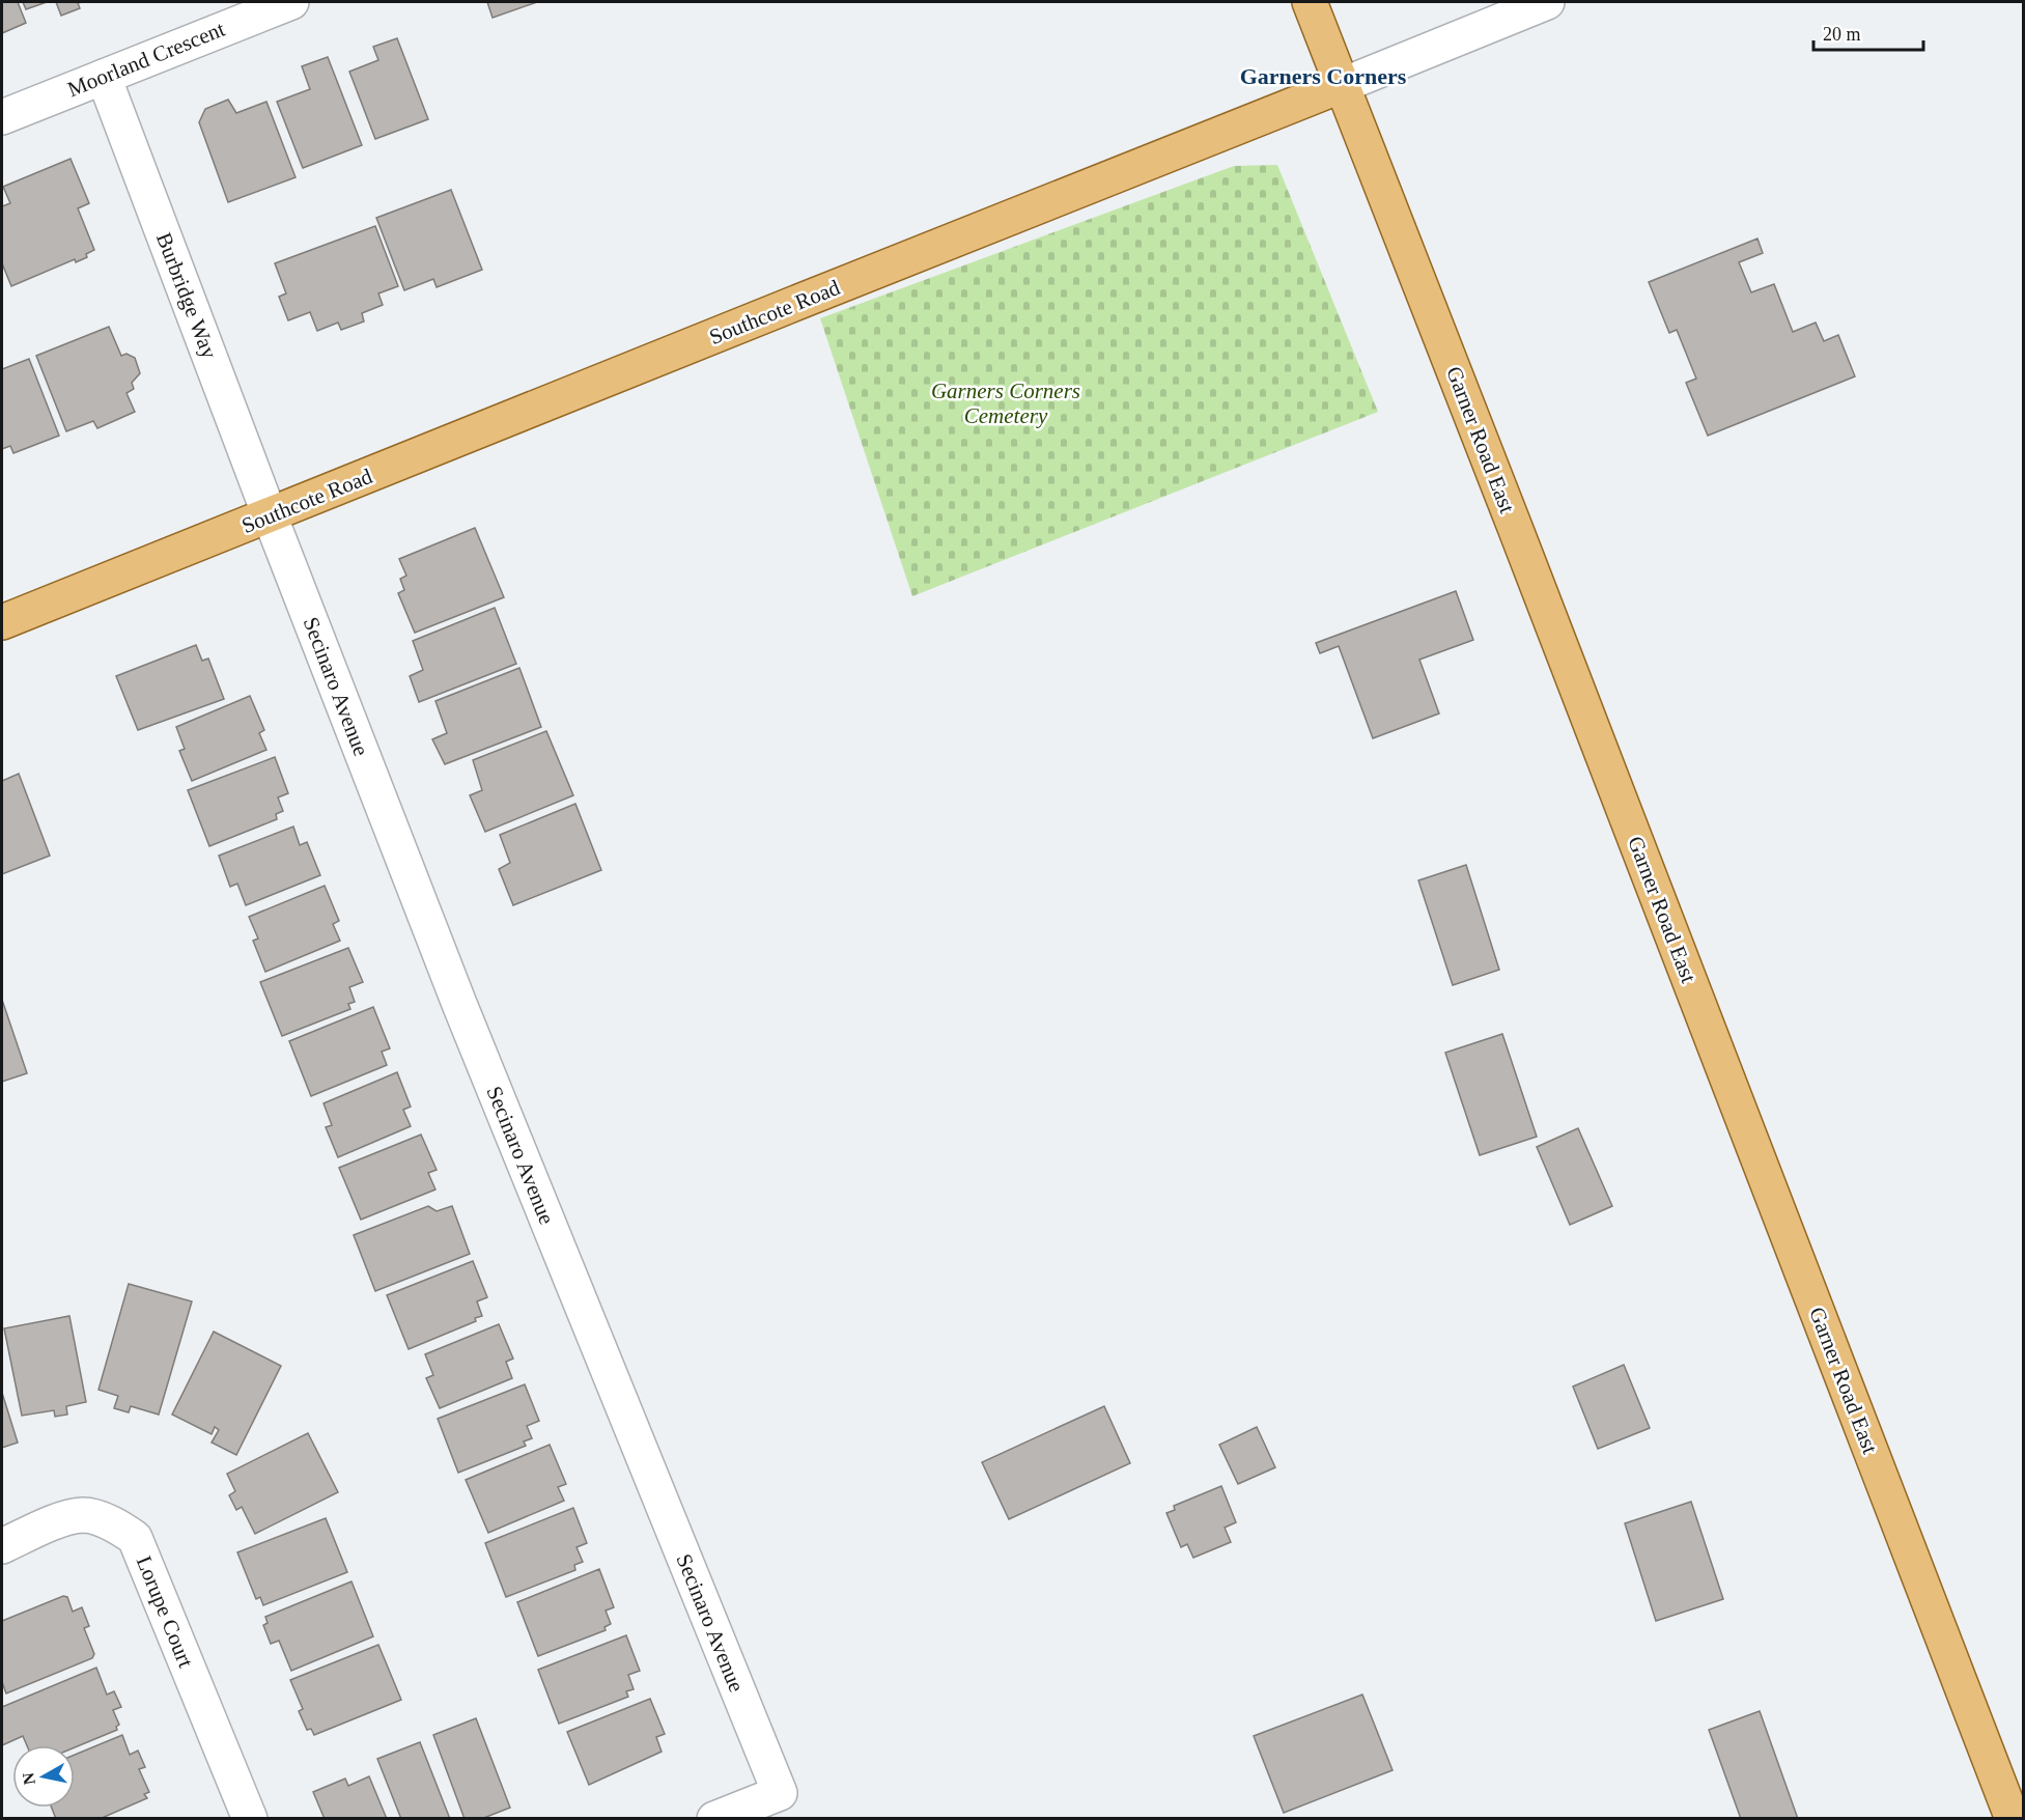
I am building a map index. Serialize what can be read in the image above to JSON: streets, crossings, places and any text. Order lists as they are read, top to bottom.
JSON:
{
  "streets": {
    "main road": ["Southcote Road", "Garner Road East"],
    "street": [
      "Moorland Crescent",
      "Burbridge Way",
      "Secinaro Avenue",
      "Lorupe Court"
    ]
  },
  "crossings": [
    ["Moorland Crescent", "Burbridge Way"],
    ["Burbridge Way", "Southcote Road"],
    ["Burbridge Way", "Secinaro Avenue"],
    ["Southcote Road", "Garner Road East"],
    ["Southcote Road", "Secinaro Avenue"]
  ],
  "districts": ["Garners Corners"],
  "parks": ["Garners Corners Cemetery"],
  "scale_bar": "20 m",
  "north": "left"
}
